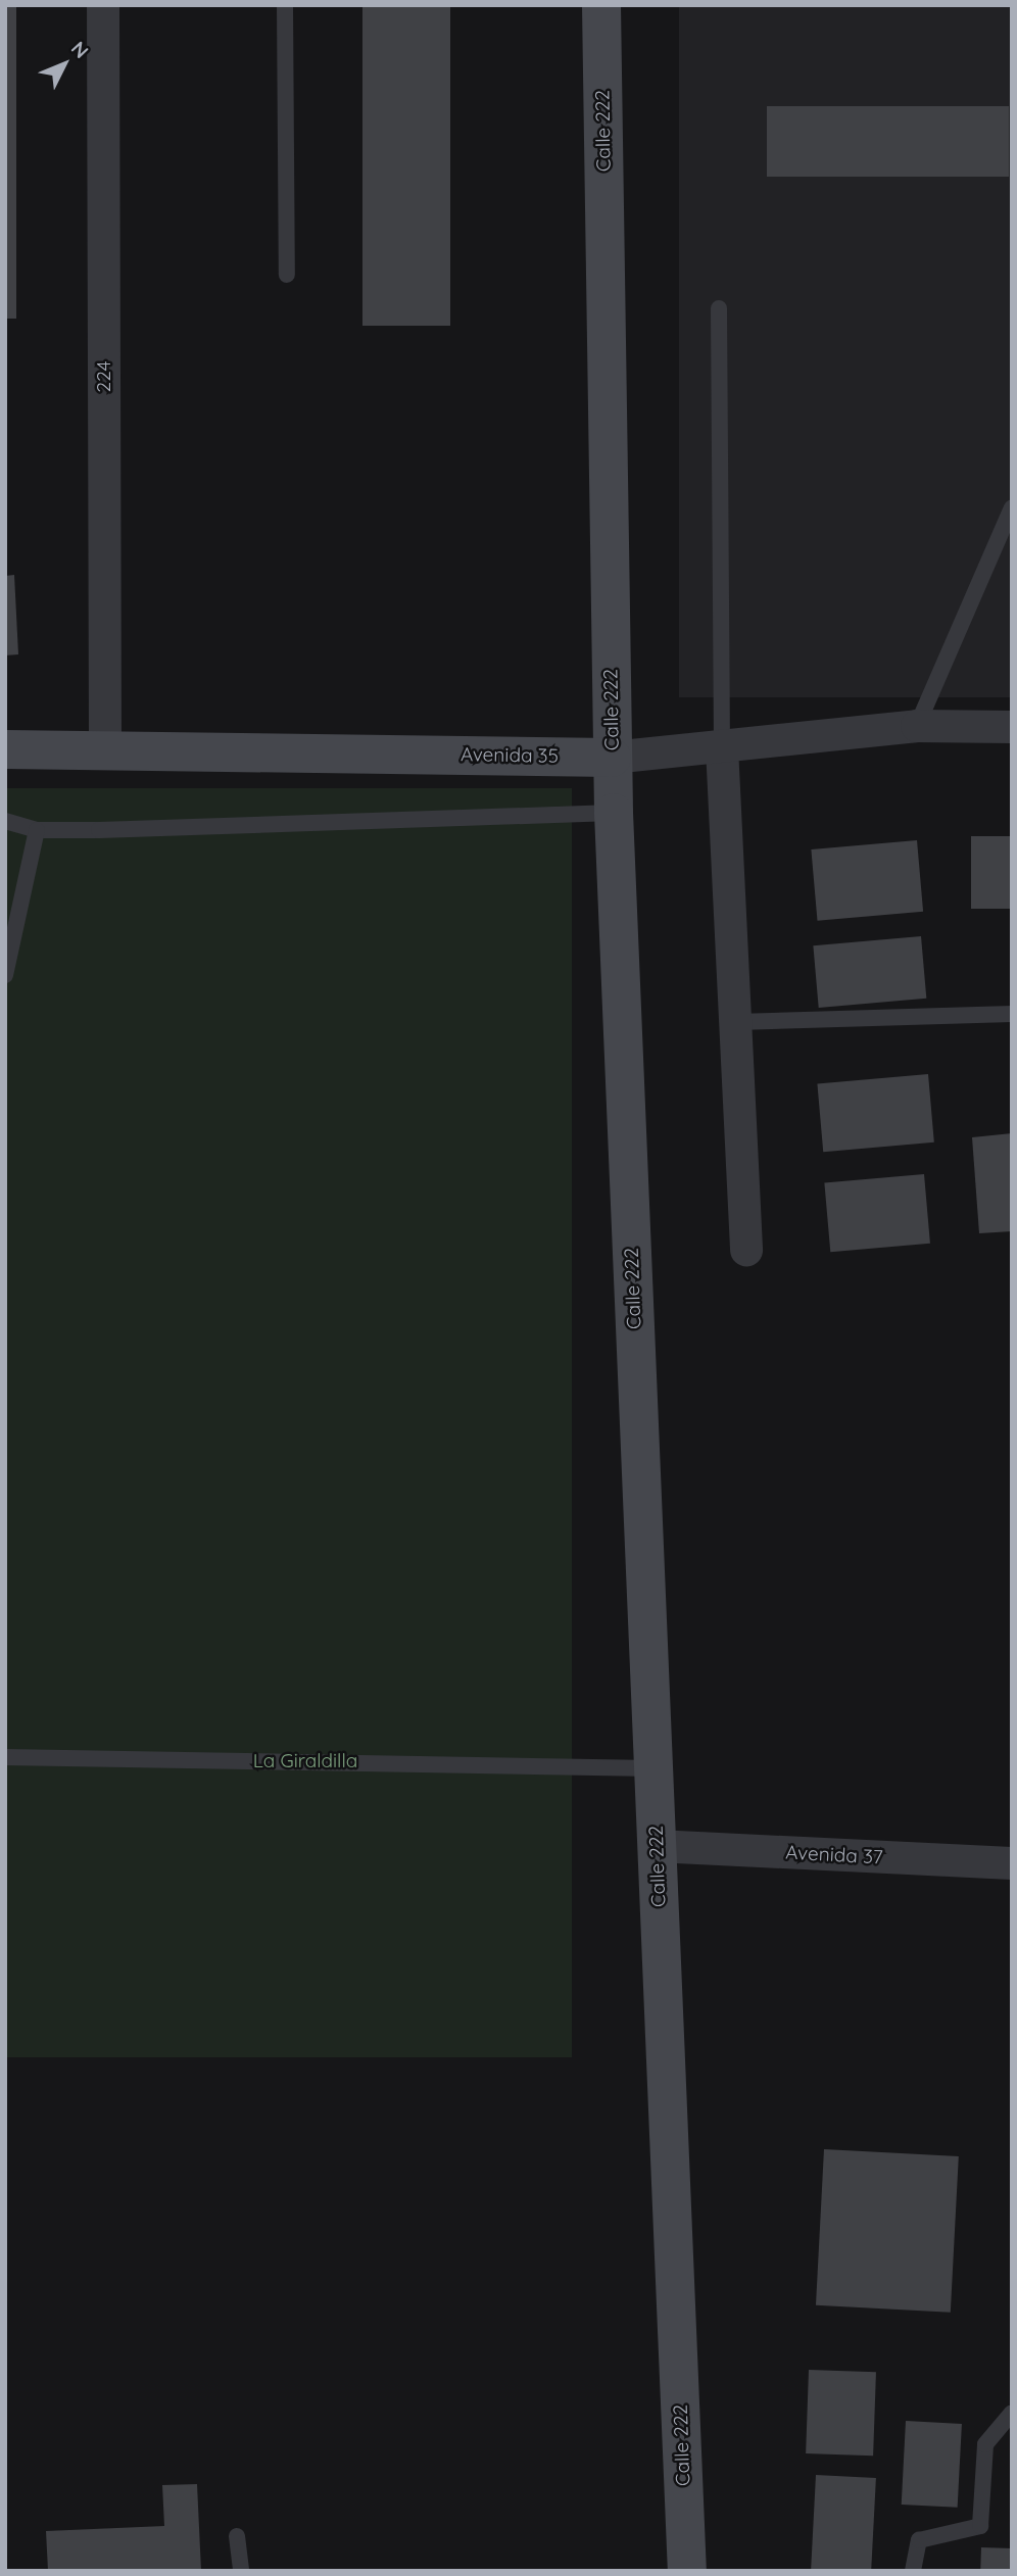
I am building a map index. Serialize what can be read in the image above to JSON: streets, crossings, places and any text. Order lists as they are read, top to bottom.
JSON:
{
  "streets": {
    "main road": ["Calle 222", "Avenida 35"],
    "street": ["224", "Avenida 37"]
  },
  "crossings": [
    ["Calle 222", "Avenida 35"],
    ["Calle 222", "Avenida 37"],
    ["224", "Avenida 35"]
  ],
  "parks": ["La Giraldilla"],
  "north": "top right"
}
